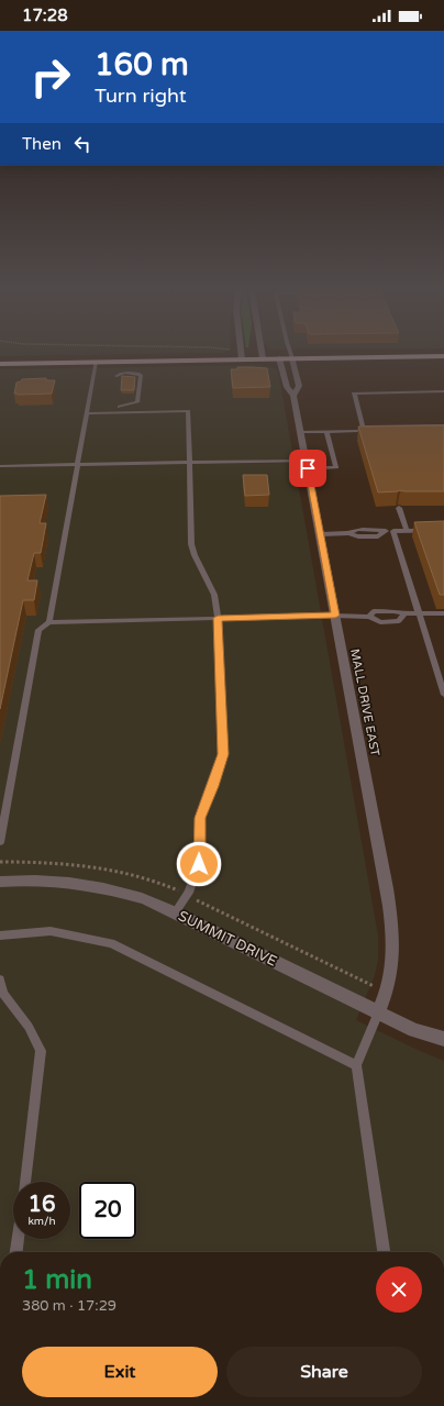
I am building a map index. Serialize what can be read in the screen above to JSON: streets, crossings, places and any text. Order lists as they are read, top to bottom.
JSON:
{
  "streets": {
    "street": ["MALL DRIVE EAST", "SUMMIT DRIVE"]
  },
  "crossings": [
    ["MALL DRIVE EAST", "SUMMIT DRIVE"]
  ],
  "page": {
    "status": "17:28",
    "turn": ["160 m", "Turn right"],
    "then": "Then",
    "speed": "16 km/h",
    "limit": "20",
    "heading": ["1 min", "380 m · 17:29"],
    "buttons": ["Exit", "Share"]
  }
}
